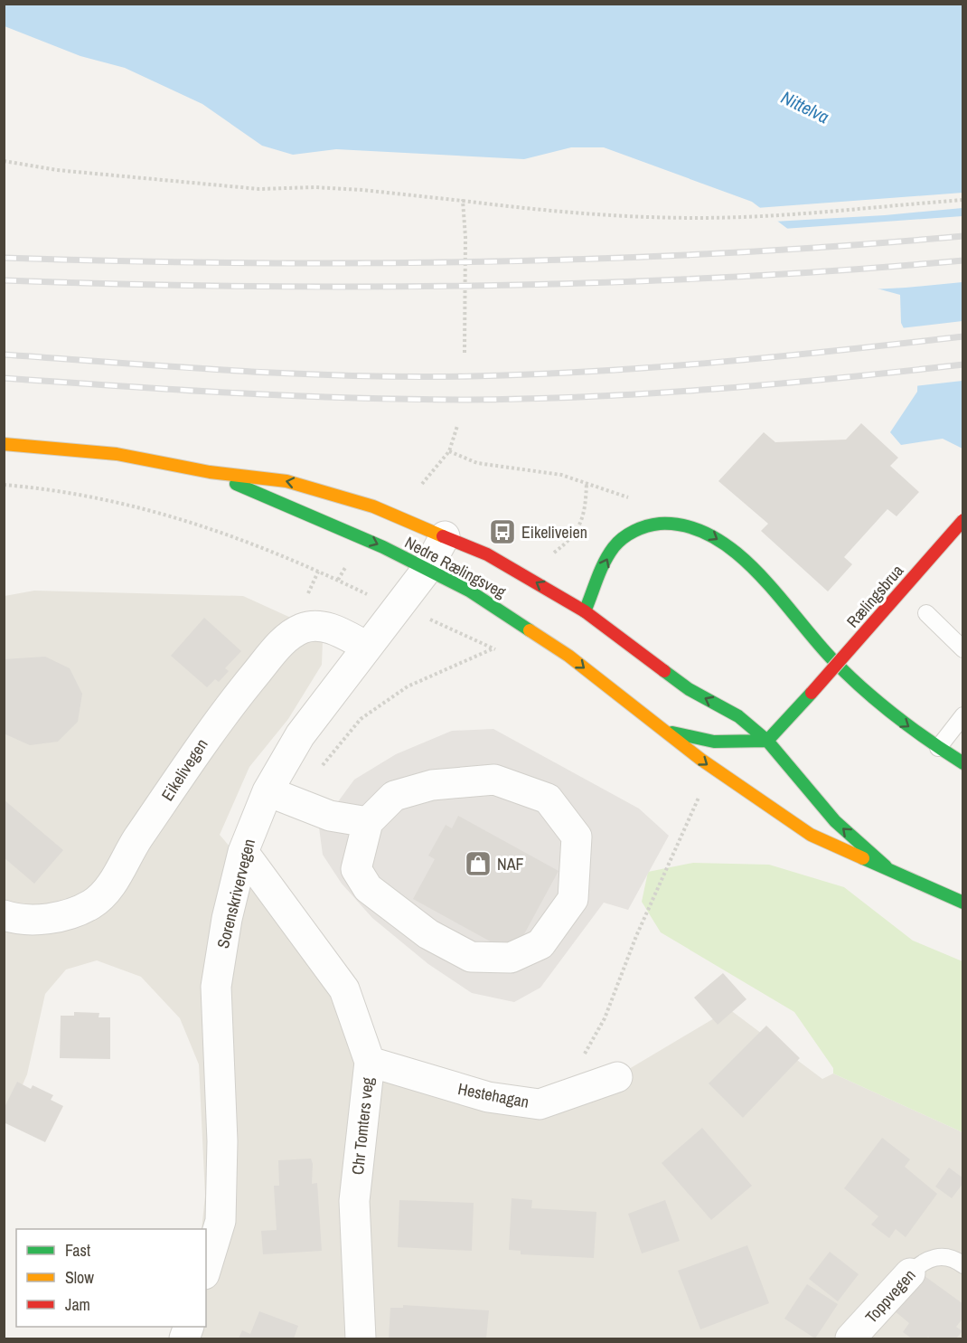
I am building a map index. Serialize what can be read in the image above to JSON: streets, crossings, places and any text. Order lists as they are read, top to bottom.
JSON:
{
  "streets": {
    "main road": ["Nedre Rælingsveg", "Rælingsbrua"],
    "street": [
      "Eikelivegen",
      "Sorenskrivervegen",
      "Hestehagan",
      "Chr Tomters veg",
      "Toppvegen"
    ]
  },
  "crossings": [
    ["Nedre Rælingsveg", "Rælingsbrua"],
    ["Nedre Rælingsveg", "Sorenskrivervegen"],
    ["Eikelivegen", "Sorenskrivervegen"],
    ["Sorenskrivervegen", "Chr Tomters veg"],
    ["Hestehagan", "Chr Tomters veg"]
  ],
  "water": ["Nittelva"],
  "places": {
    "bus stop": ["Eikeliveien"],
    "shop": ["NAF"]
  },
  "legend": ["Fast", "Slow", "Jam"]
}
